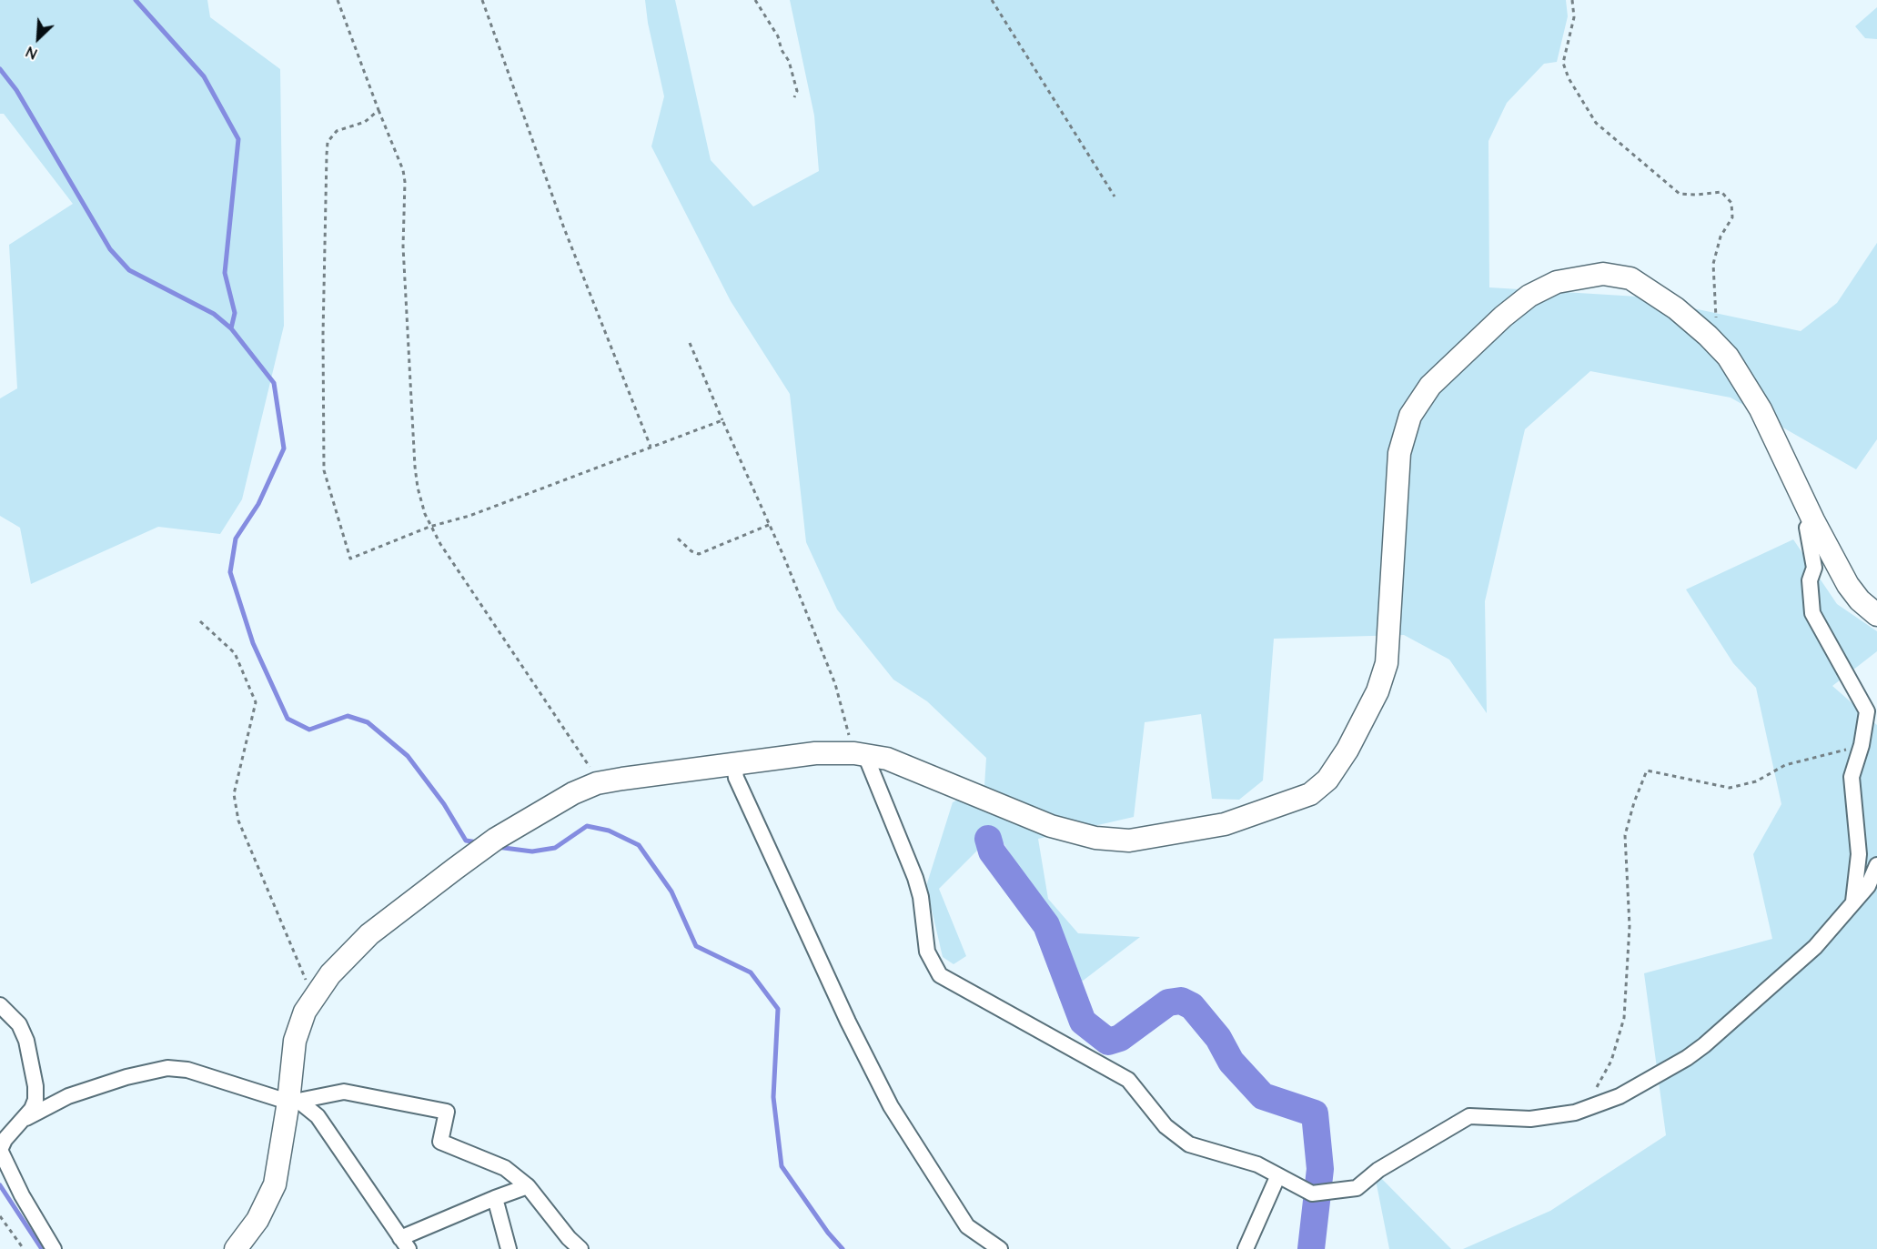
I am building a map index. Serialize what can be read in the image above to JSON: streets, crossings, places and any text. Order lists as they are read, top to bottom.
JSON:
{
  "north": "bottom left"
}
